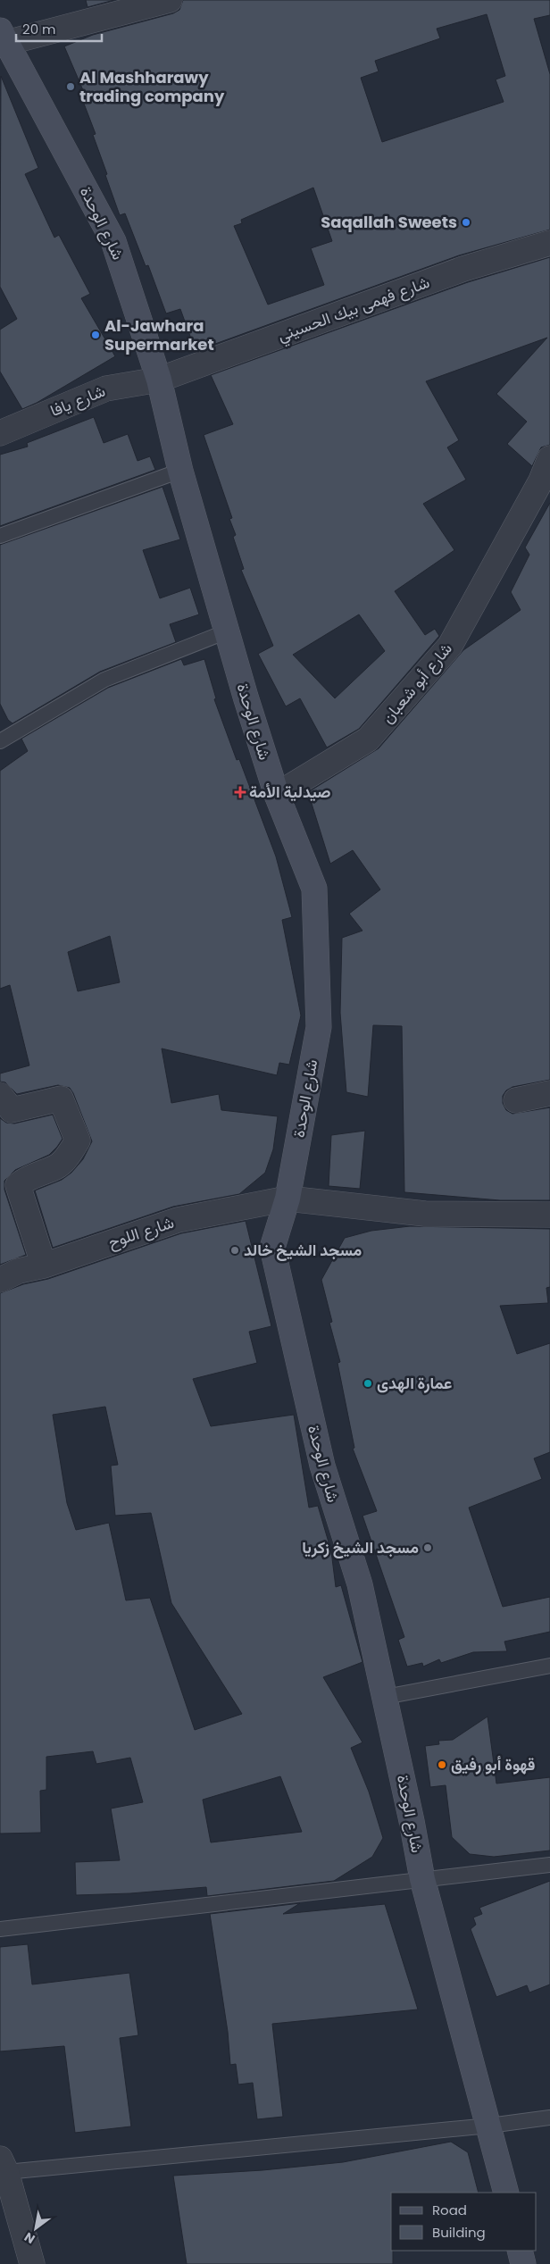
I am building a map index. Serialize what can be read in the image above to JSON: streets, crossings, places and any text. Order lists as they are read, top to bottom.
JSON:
{
  "streets": {
    "main road": ["شارع الوحدة"],
    "street": [
      "شارع فهمى بيك الحسيني",
      "شارع يافا",
      "شارع أبو شعبان",
      "شارع اللوح"
    ]
  },
  "crossings": [
    ["شارع الوحدة", "شارع فهمى بيك الحسيني"],
    ["شارع الوحدة", "شارع يافا"],
    ["شارع الوحدة", "شارع أبو شعبان"],
    ["شارع الوحدة", "شارع اللوح"],
    ["شارع فهمى بيك الحسيني", "شارع يافا"]
  ],
  "places": {
    "other": [
      "Al Mashharawy trading company",
      "Saqallah Sweets",
      "Al-Jawhara Supermarket",
      "مسجد الشيخ خالد",
      "عمارة الهدى",
      "مسجد الشيخ زكريا",
      "قهوة أبو رفيق"
    ],
    "health": ["صيدلية الأمة"]
  },
  "legend": ["Road", "Building"],
  "scale_bar": "20 m",
  "north": "bottom left"
}
